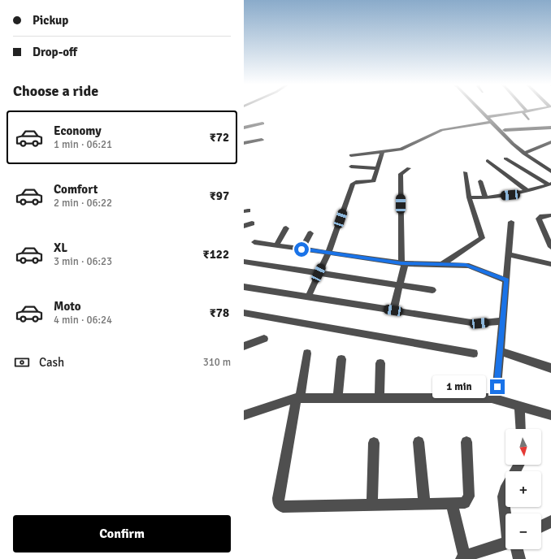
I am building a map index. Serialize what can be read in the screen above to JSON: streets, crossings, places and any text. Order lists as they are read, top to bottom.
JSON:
{
  "north": "bottom",
  "page": {
    "banner": ["Pickup", "Drop-off"],
    "heading": "Choose a ride",
    "list": [
      {
        "name": "Economy",
        "note": "1 min · 06:21",
        "value": "₹72"
      },
      {
        "name": "Comfort",
        "note": "2 min · 06:22",
        "value": "₹97"
      },
      {
        "name": "XL",
        "note": "3 min · 06:23",
        "value": "₹122"
      },
      {
        "name": "Moto",
        "note": "4 min · 06:24",
        "value": "₹78"
      }
    ],
    "pay": ["Cash", "310 m"],
    "bubble": "1 min",
    "map_buttons": ["+", "−"],
    "buttons": "Confirm"
  }
}
